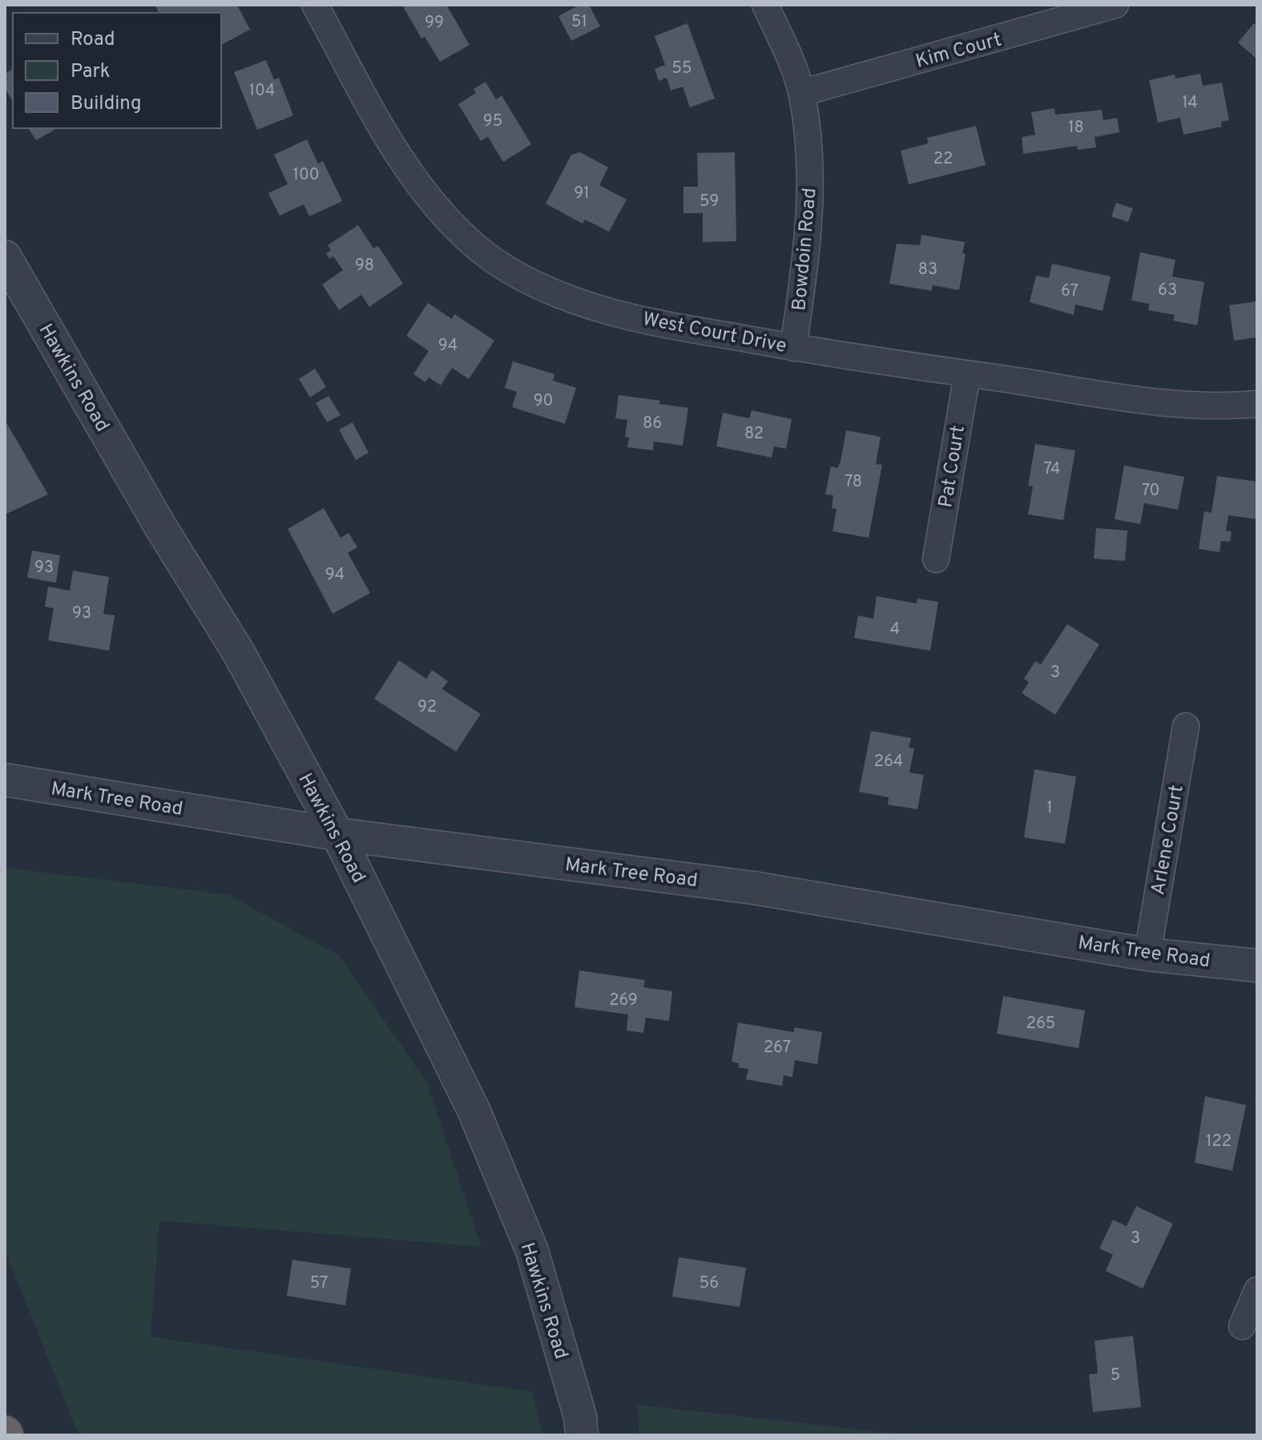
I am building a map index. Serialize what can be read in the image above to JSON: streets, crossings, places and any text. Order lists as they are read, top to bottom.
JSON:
{
  "streets": {
    "street": [
      "Kim Court",
      "Bowdoin Road",
      "West Court Drive",
      "Hawkins Road",
      "Pat Court",
      "Mark Tree Road",
      "Arlene Court"
    ]
  },
  "crossings": [
    ["Kim Court", "Bowdoin Road"],
    ["Bowdoin Road", "West Court Drive"],
    ["West Court Drive", "Pat Court"],
    ["Hawkins Road", "Mark Tree Road"],
    ["Mark Tree Road", "Arlene Court"]
  ],
  "house_numbers": [
    "51",
    "99",
    "55",
    "104",
    "14",
    "95",
    "18",
    "22",
    "100",
    "91",
    "59",
    "98",
    "83",
    "63",
    "67",
    "94",
    "90",
    "86",
    "82",
    "74",
    "78",
    "70",
    "93",
    "94",
    "93",
    "4",
    "3",
    "92",
    "264",
    "1",
    "269",
    "265",
    "267",
    "122",
    "3",
    "57",
    "56",
    "5"
  ],
  "legend": ["Road", "Park", "Building"]
}
